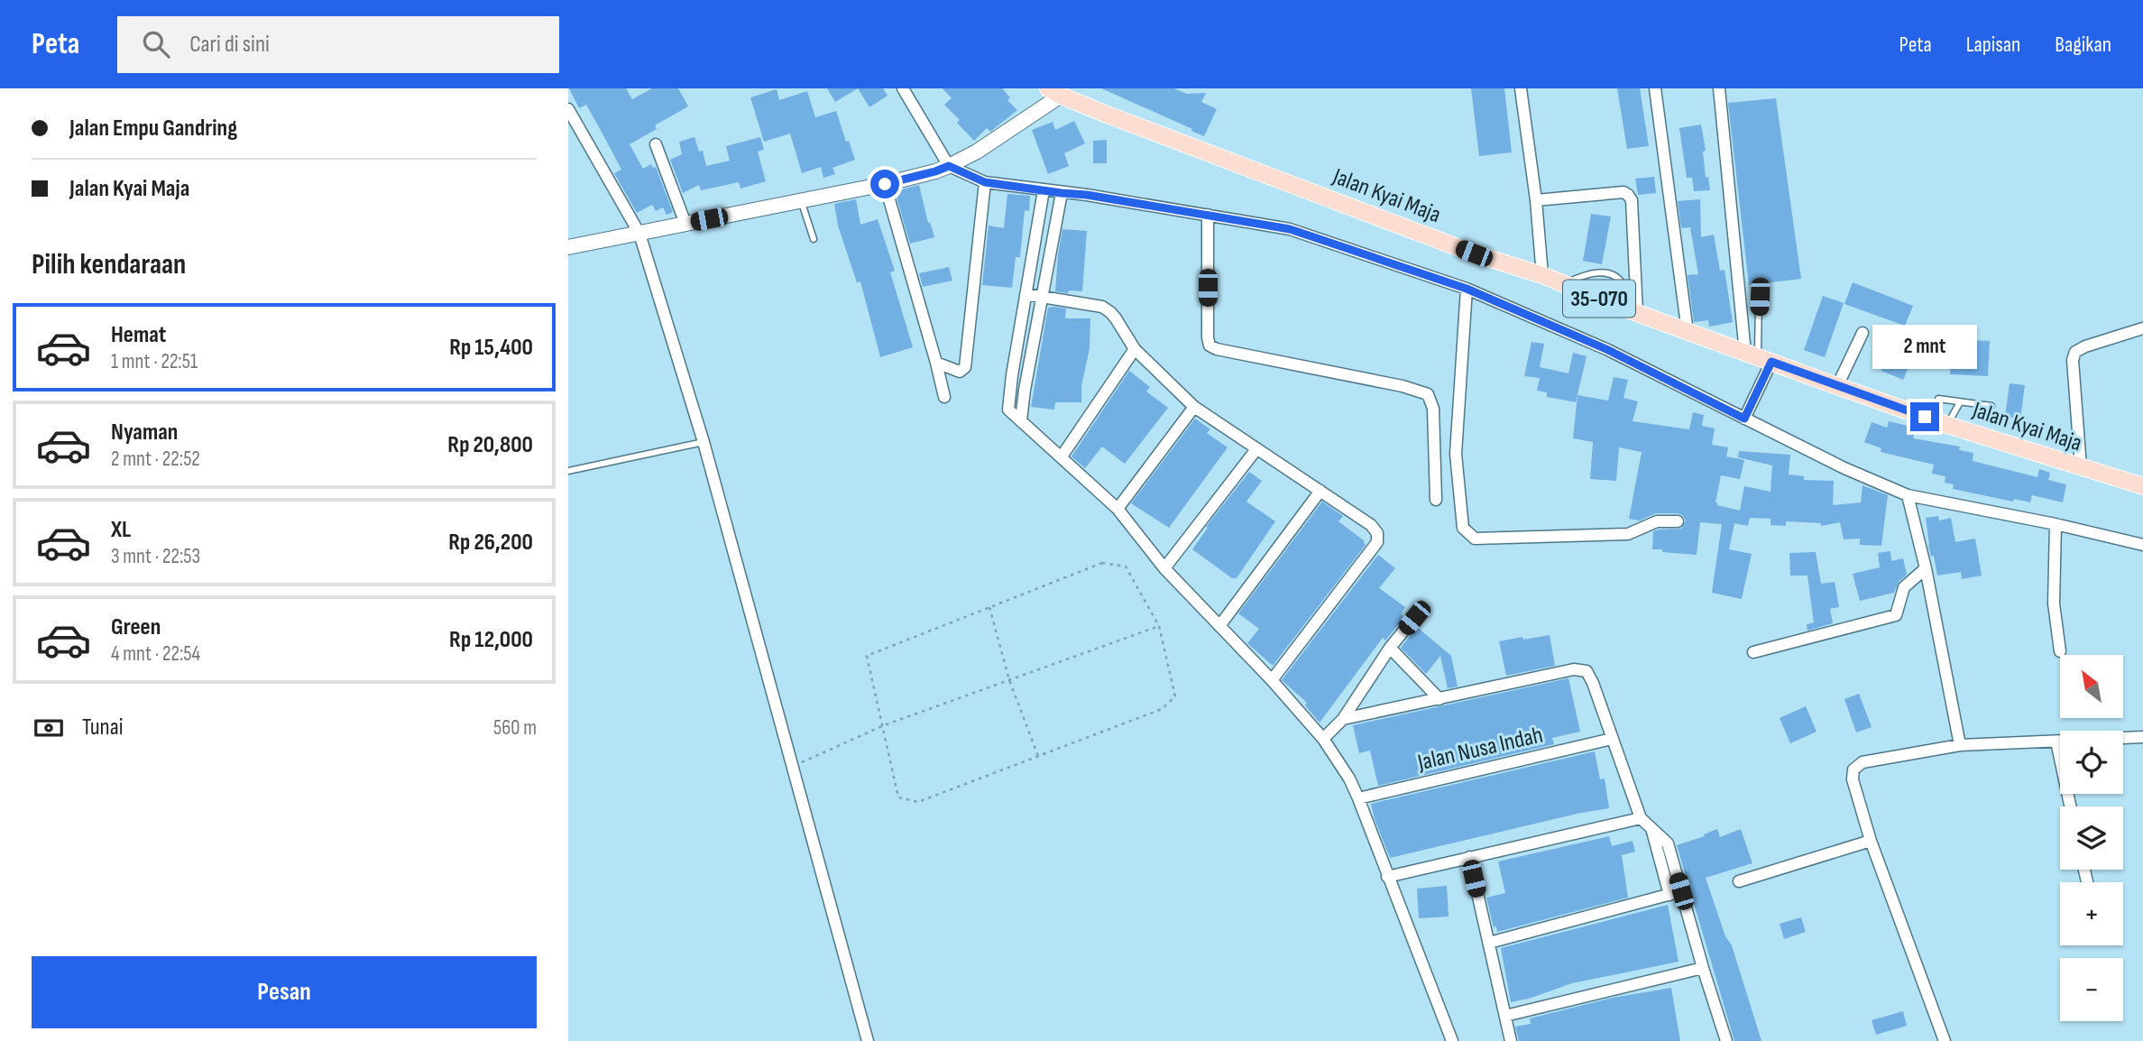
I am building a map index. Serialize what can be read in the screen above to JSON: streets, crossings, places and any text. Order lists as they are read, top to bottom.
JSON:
{
  "streets": {
    "main road": ["Jalan Kyai Maja", "35-070"],
    "street": ["Jalan Nusa Indah"]
  },
  "north": "top left",
  "page": {
    "header": "Peta",
    "search": "Cari di sini",
    "nav": ["Peta", "Lapisan", "Bagikan"],
    "banner": ["Jalan Empu Gandring", "Jalan Kyai Maja"],
    "heading": "Pilih kendaraan",
    "list": [
      {
        "name": "Hemat",
        "note": "1 mnt · 22:51",
        "value": "Rp 15,400"
      },
      {
        "name": "Nyaman",
        "note": "2 mnt · 22:52",
        "value": "Rp 20,800"
      },
      {
        "name": "XL",
        "note": "3 mnt · 22:53",
        "value": "Rp 26,200"
      },
      {
        "name": "Green",
        "note": "4 mnt · 22:54",
        "value": "Rp 12,000"
      }
    ],
    "bubble": "2 mnt",
    "map_buttons": ["+", "−"],
    "pay": ["Tunai", "560 m"],
    "buttons": "Pesan"
  }
}
